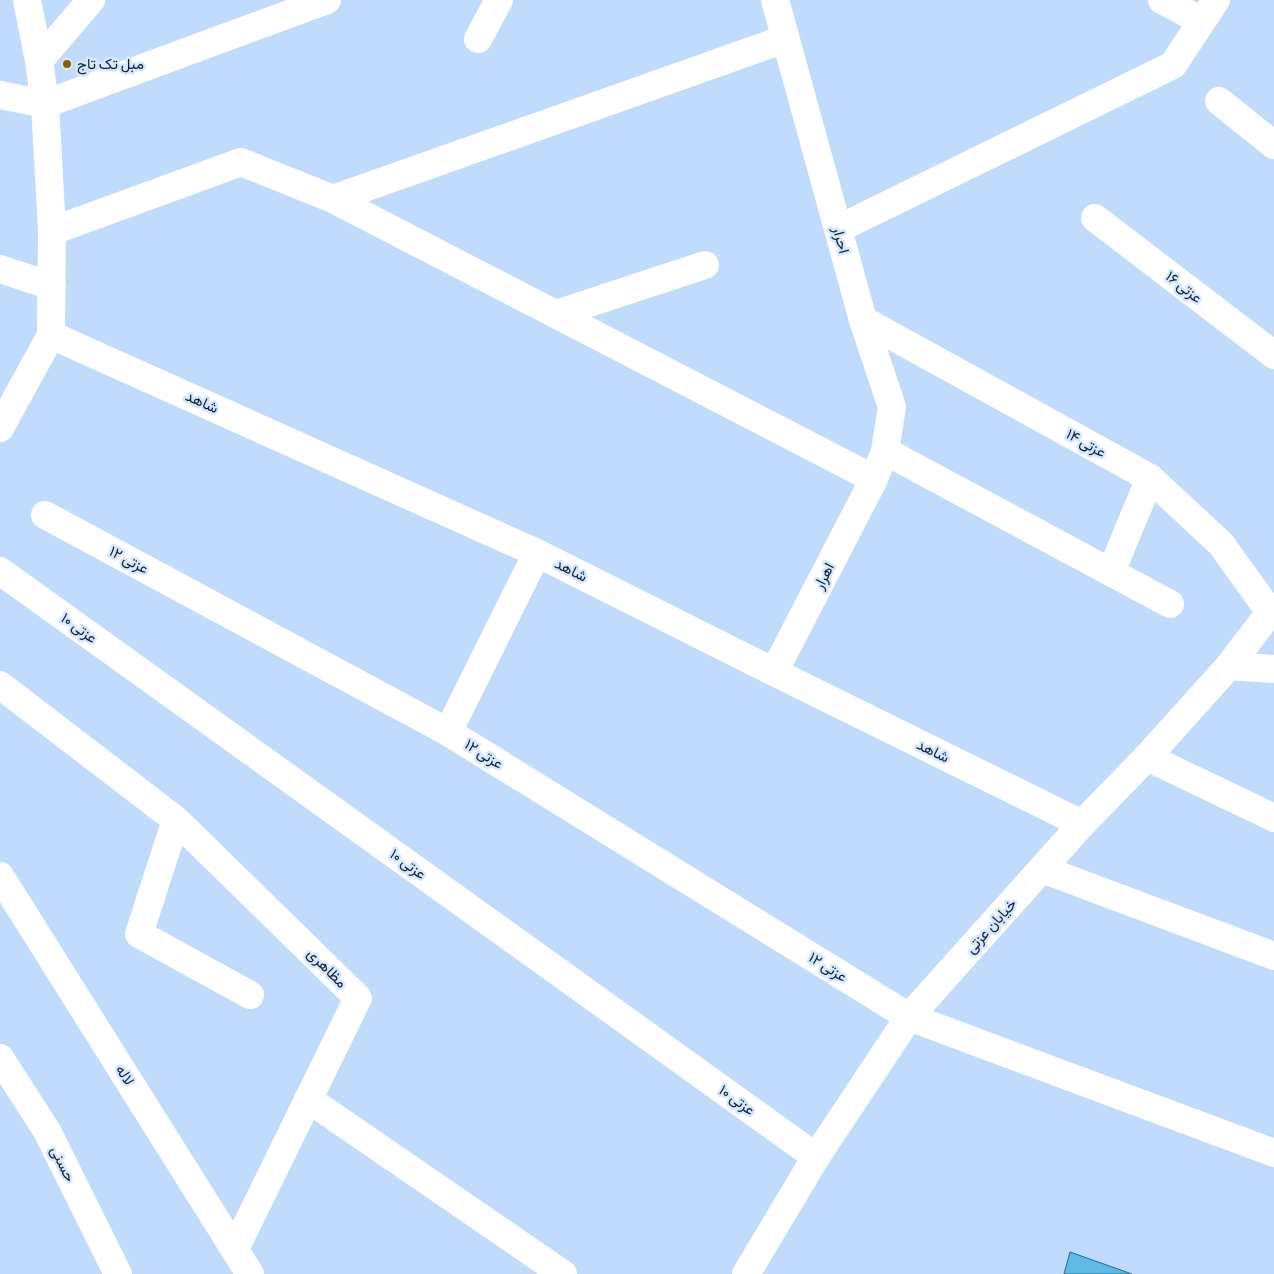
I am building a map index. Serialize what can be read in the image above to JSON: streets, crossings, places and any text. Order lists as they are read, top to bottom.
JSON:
{
  "streets": {
    "street": [
      "احرار",
      "عزتی ۱۶",
      "شاهد",
      "عزتی ۱۴",
      "عزتی ۱۲",
      "اهرار",
      "عزتی ۱۰",
      "خیابان عزتی",
      "مظاهری",
      "لاله",
      "حسنی"
    ]
  },
  "crossings": [
    ["احرار", "عزتی ۱۴"],
    ["احرار", "اهرار"],
    ["شاهد", "اهرار"],
    ["شاهد", "خیابان عزتی"],
    ["عزتی ۱۴", "خیابان عزتی"],
    ["عزتی ۱۲", "خیابان عزتی"],
    ["عزتی ۱۰", "خیابان عزتی"]
  ],
  "places": ["مبل تک تاج"]
}
